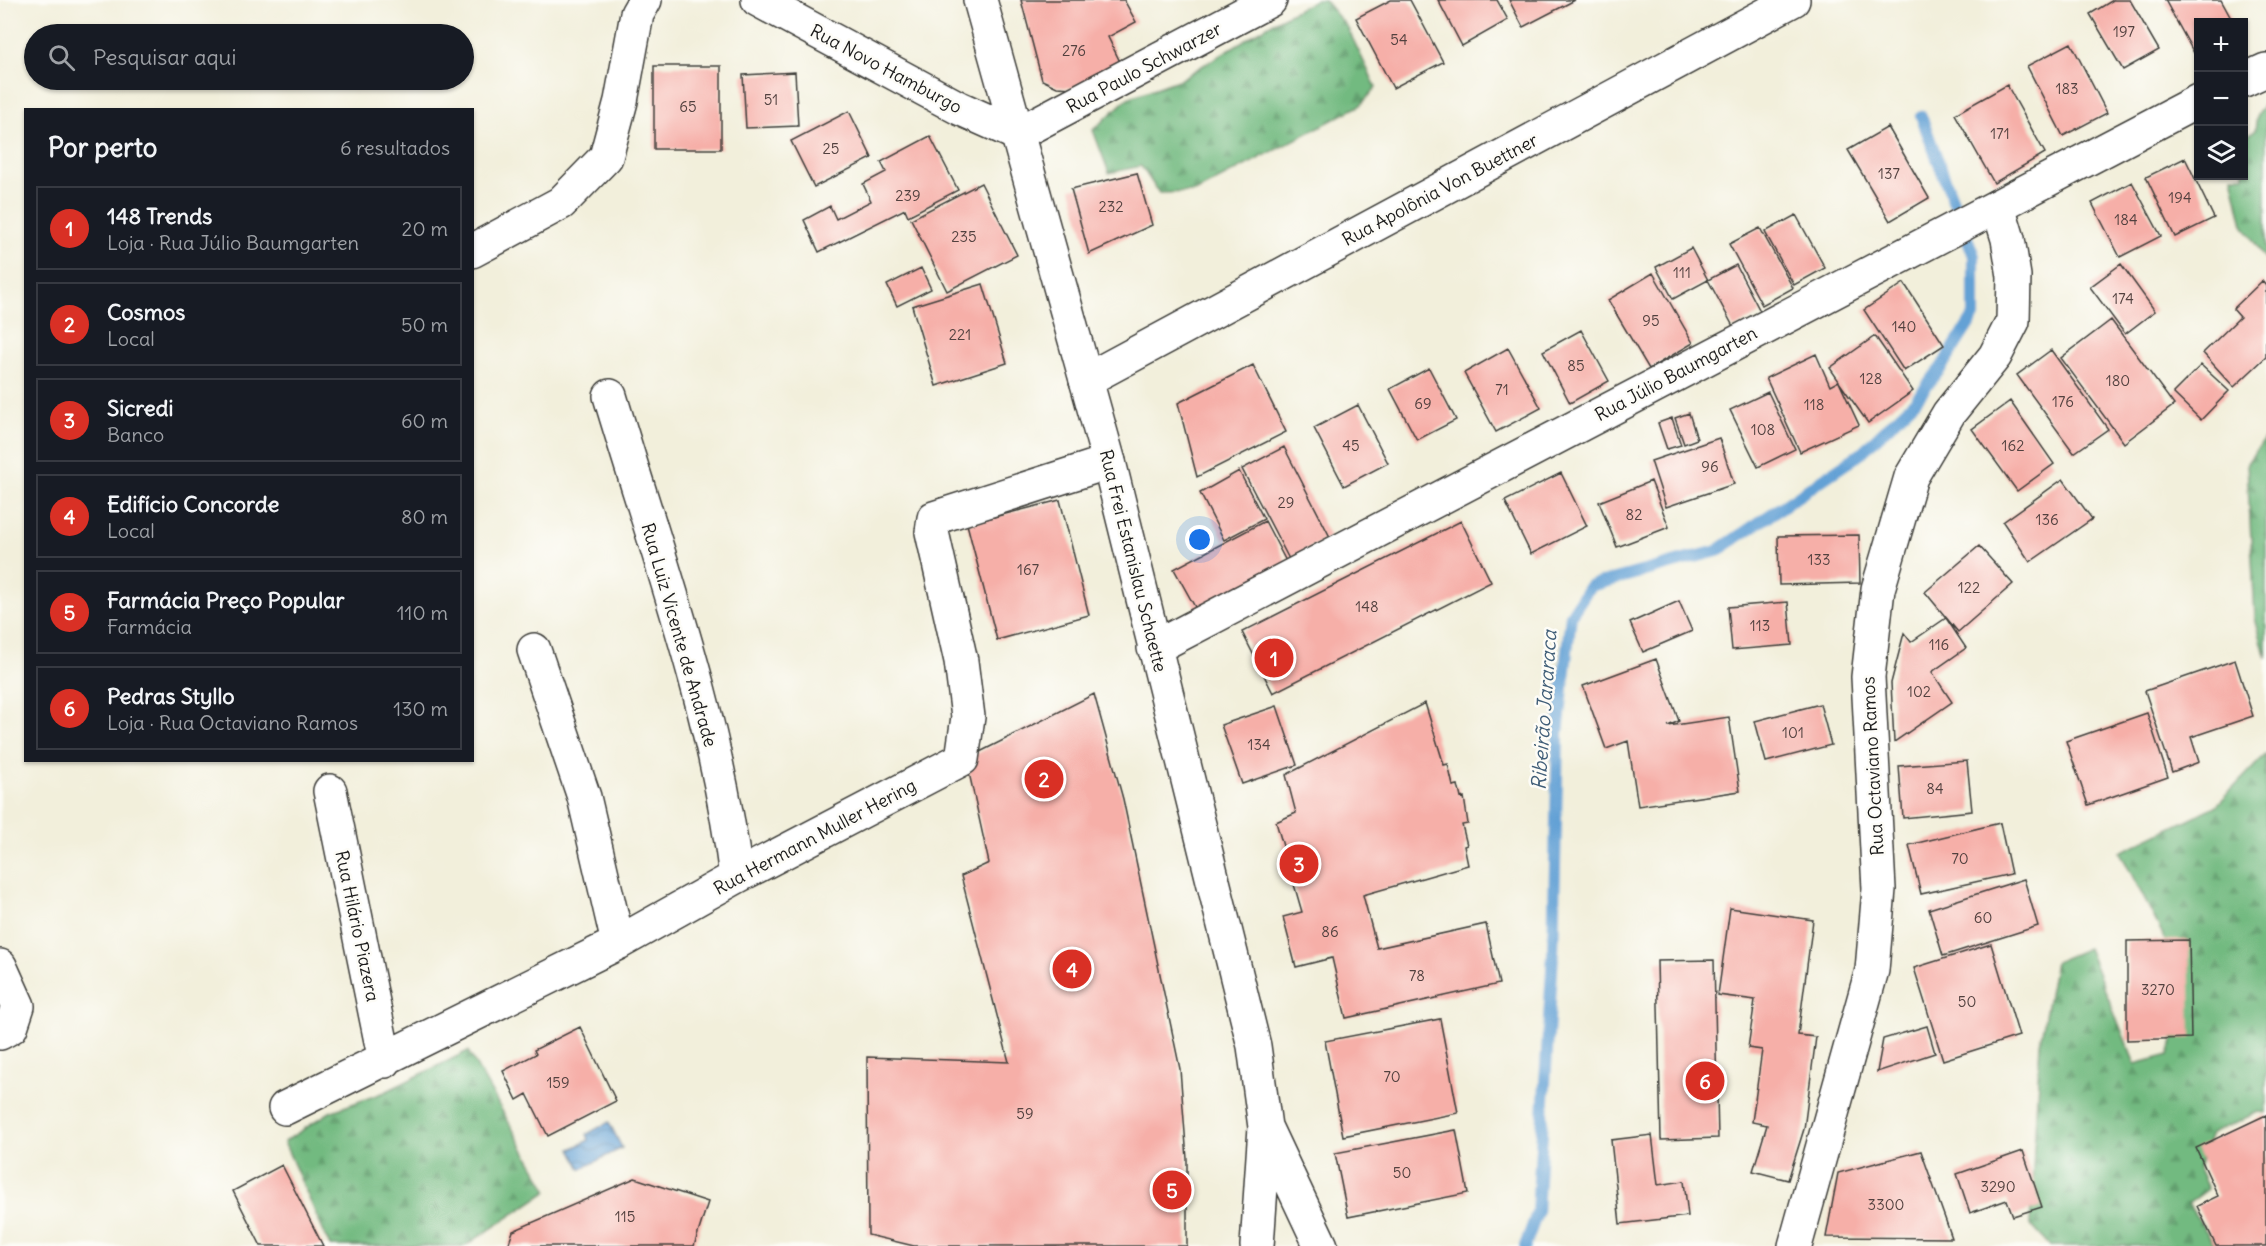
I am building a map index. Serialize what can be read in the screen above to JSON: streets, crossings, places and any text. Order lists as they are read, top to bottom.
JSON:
{
  "streets": {
    "street": [
      "Rua Paulo Schwarzer",
      "Rua Novo Hamburgo",
      "Rua Apolônia Von Buettner",
      "Rua Júlio Baumgarten",
      "Rua Frei Estanislau Schaette",
      "Rua Luiz Vicente de Andrade",
      "Rua Octaviano Ramos",
      "Rua Hermann Muller Hering",
      "Rua Hilário Piazera"
    ]
  },
  "crossings": [
    ["Rua Paulo Schwarzer", "Rua Novo Hamburgo"],
    ["Rua Paulo Schwarzer", "Rua Frei Estanislau Schaette"],
    ["Rua Novo Hamburgo", "Rua Frei Estanislau Schaette"],
    ["Rua Apolônia Von Buettner", "Rua Frei Estanislau Schaette"],
    ["Rua Júlio Baumgarten", "Rua Frei Estanislau Schaette"],
    ["Rua Júlio Baumgarten", "Rua Octaviano Ramos"],
    ["Rua Frei Estanislau Schaette", "Rua Hermann Muller Hering"],
    ["Rua Luiz Vicente de Andrade", "Rua Hermann Muller Hering"],
    ["Rua Hermann Muller Hering", "Rua Hilário Piazera"]
  ],
  "water": ["Ribeirão Jararaca"],
  "house_numbers": [
    "197",
    "54",
    "276",
    "183",
    "51",
    "65",
    "171",
    "25",
    "137",
    "239",
    "194",
    "232",
    "184",
    "235",
    "111",
    "174",
    "95",
    "140",
    "221",
    "85",
    "128",
    "180",
    "71",
    "176",
    "69",
    "118",
    "108",
    "45",
    "162",
    "96",
    "29",
    "82",
    "136",
    "133",
    "167",
    "122",
    "148",
    "113",
    "116",
    "102",
    "101",
    "134",
    "84",
    "70",
    "60",
    "86",
    "78",
    "3270",
    "50",
    "70",
    "159",
    "59",
    "50",
    "3290",
    "3300",
    "115"
  ],
  "page": {
    "map_buttons": ["+", "−"],
    "search": "Pesquisar aqui",
    "heading": ["Por perto", "6 resultados"],
    "list": [
      {
        "mark": "1",
        "name": "148 Trends",
        "note": "Loja · Rua Júlio Baumgarten",
        "value": "20 m"
      },
      {
        "mark": "2",
        "name": "Cosmos",
        "note": "Local",
        "value": "50 m"
      },
      {
        "mark": "3",
        "name": "Sicredi",
        "note": "Banco",
        "value": "60 m"
      },
      {
        "mark": "4",
        "name": "Edifício Concorde",
        "note": "Local",
        "value": "80 m"
      },
      {
        "mark": "5",
        "name": "Farmácia Preço Popular",
        "note": "Farmácia",
        "value": "110 m"
      },
      {
        "mark": "6",
        "name": "Pedras Styllo",
        "note": "Loja · Rua Octaviano Ramos",
        "value": "130 m"
      }
    ],
    "pins": [
      "1",
      "2",
      "3",
      "4",
      "6",
      "5"
    ]
  }
}
